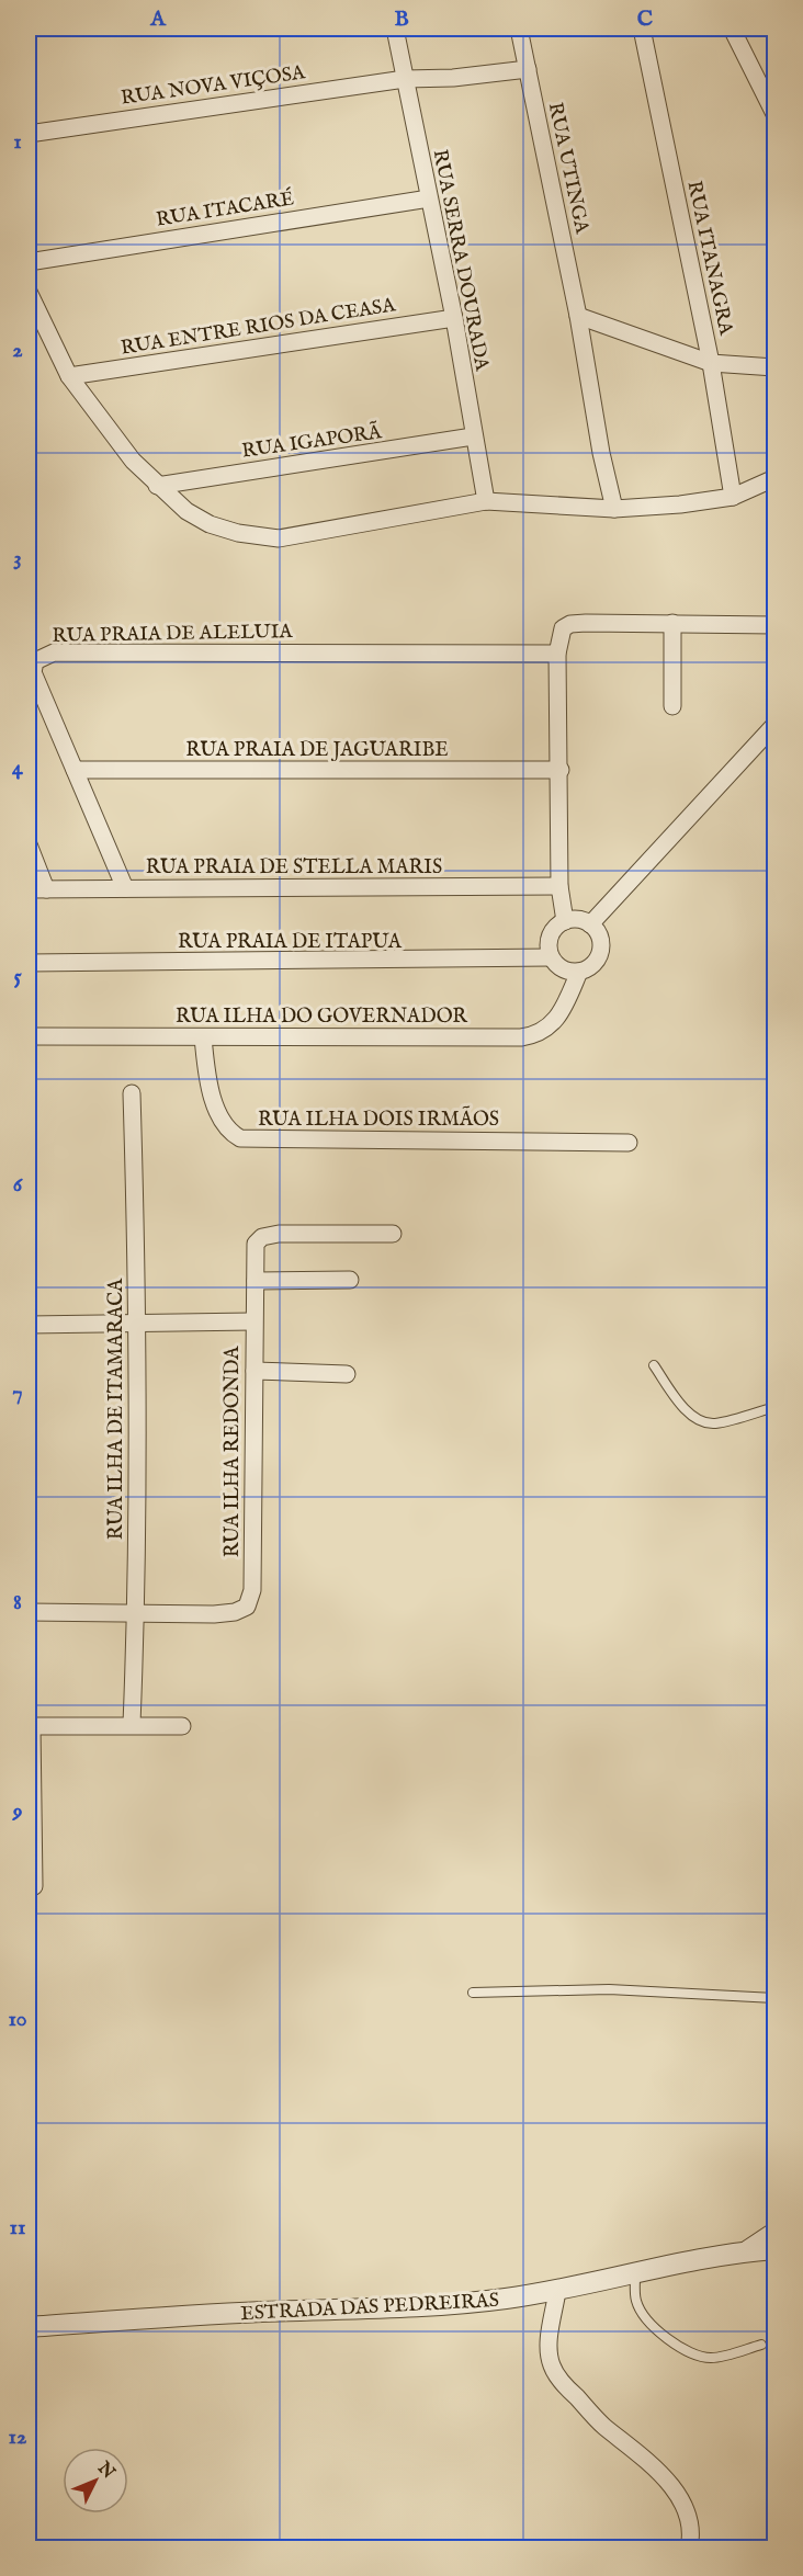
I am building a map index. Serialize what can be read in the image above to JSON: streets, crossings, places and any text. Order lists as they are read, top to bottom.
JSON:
{
  "streets": {
    "street": [
      "RUA NOVA VIÇOSA",
      "RUA UTINGA",
      "RUA ITACARÉ",
      "RUA ITANAGRA",
      "RUA SERRA DOURADA",
      "RUA ENTRE RIOS DA CEASA",
      "RUA IGAPORÃ",
      "RUA PRAIA DE ALELUIA",
      "RUA PRAIA DE JAGUARIBE",
      "RUA PRAIA DE STELLA MARIS",
      "RUA PRAIA DE ITAPUA",
      "RUA ILHA DO GOVERNADOR",
      "RUA ILHA DOIS IRMÃOS",
      "RUA ILHA DE ITAMARACA",
      "RUA ILHA REDONDA",
      "ESTRADA DAS PEDREIRAS"
    ]
  },
  "crossings": [
    ["RUA NOVA VIÇOSA", "RUA UTINGA"],
    ["RUA NOVA VIÇOSA", "RUA SERRA DOURADA"],
    ["RUA ITACARÉ", "RUA SERRA DOURADA"],
    ["RUA SERRA DOURADA", "RUA ENTRE RIOS DA CEASA"],
    ["RUA SERRA DOURADA", "RUA IGAPORÃ"],
    ["RUA PRAIA DE ALELUIA", "RUA PRAIA DE JAGUARIBE"],
    ["RUA PRAIA DE ALELUIA", "RUA PRAIA DE STELLA MARIS"],
    ["RUA PRAIA DE ITAPUA", "RUA ILHA DO GOVERNADOR"],
    ["RUA ILHA DO GOVERNADOR", "RUA ILHA DOIS IRMÃOS"],
    ["RUA ILHA DE ITAMARACA", "RUA ILHA REDONDA"]
  ],
  "north": "top right",
  "grid": {
    "columns": ["A", "B", "C"],
    "rows": [
      "1",
      "2",
      "3",
      "4",
      "5",
      "6",
      "7",
      "8",
      "9",
      "10",
      "11",
      "12"
    ]
  }
}
